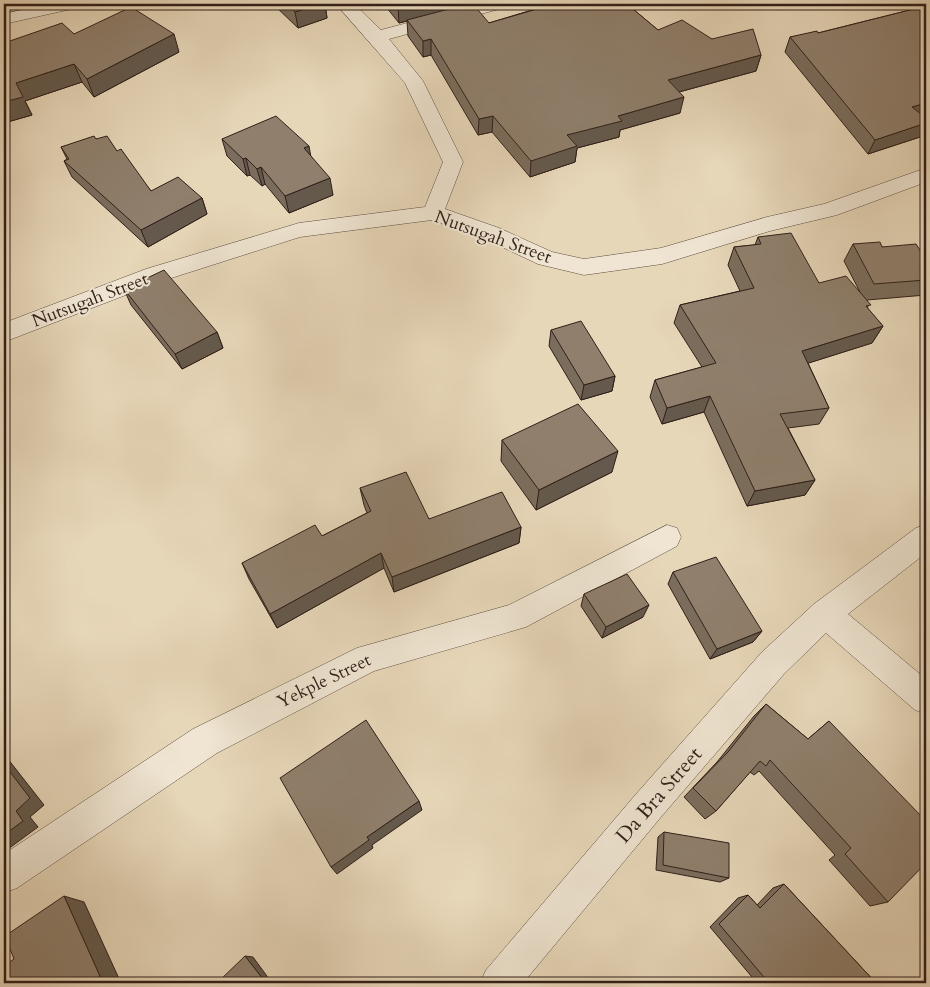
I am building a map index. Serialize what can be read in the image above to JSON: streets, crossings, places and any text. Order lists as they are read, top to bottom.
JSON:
{
  "streets": {
    "street": ["Nutsugah Street", "Yekple Street", "Da Bra Street"]
  }
}
